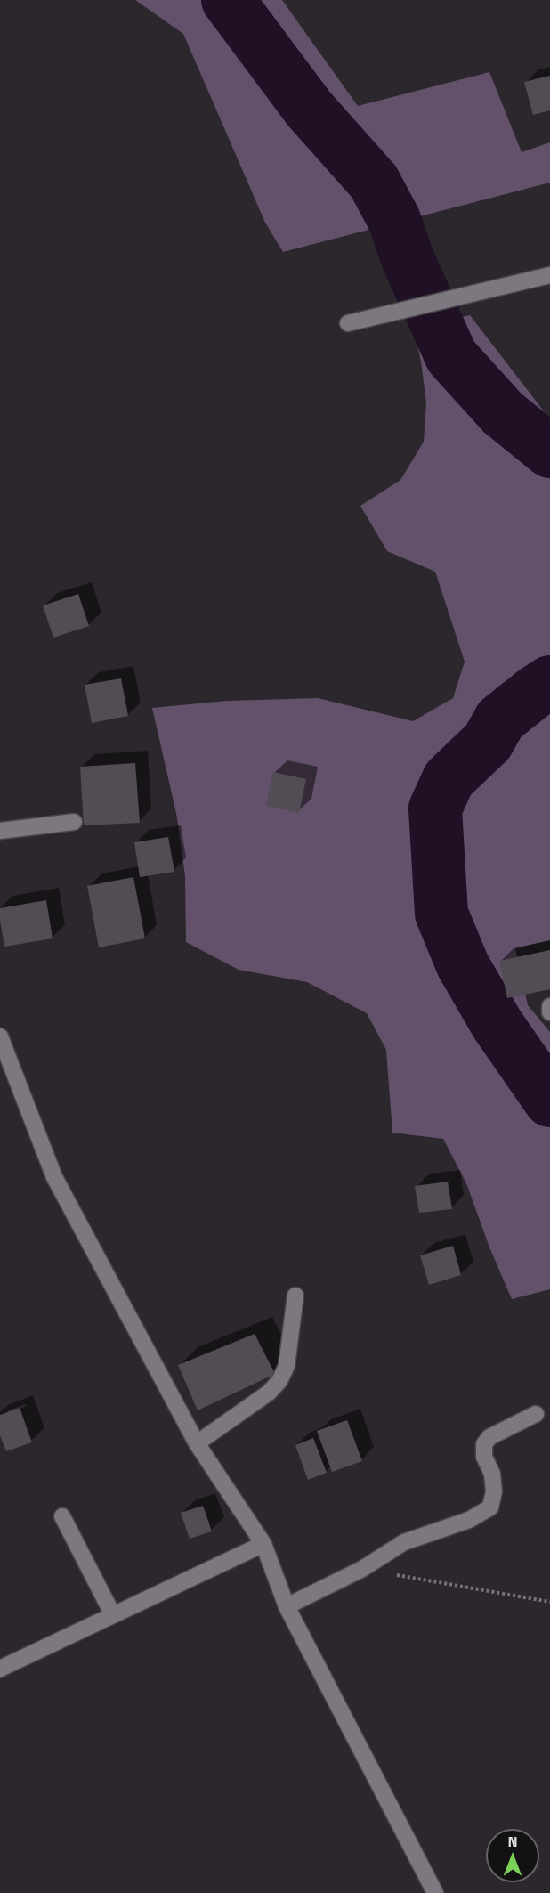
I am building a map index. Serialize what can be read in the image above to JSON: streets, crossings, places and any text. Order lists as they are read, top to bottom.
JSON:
{
  "north": "top"
}
